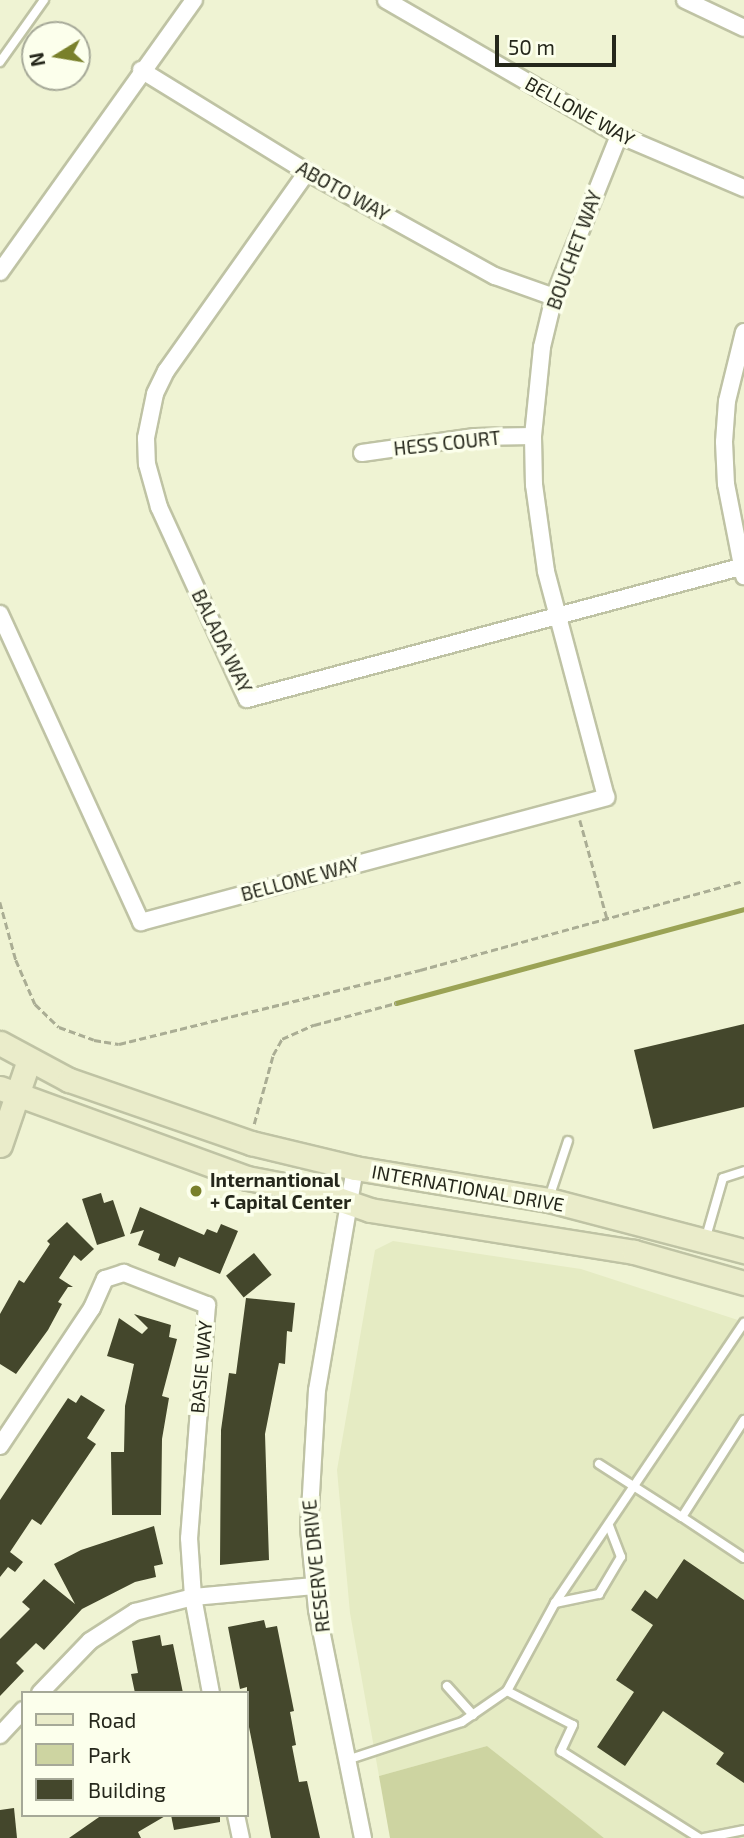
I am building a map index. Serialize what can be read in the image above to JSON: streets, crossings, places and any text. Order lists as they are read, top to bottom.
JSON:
{
  "streets": {
    "main road": ["INTERNATIONAL DRIVE"],
    "street": [
      "BELLONE WAY",
      "ABOTO WAY",
      "BOUCHET WAY",
      "HESS COURT",
      "BALADA WAY",
      "BASIE WAY",
      "RESERVE DRIVE"
    ]
  },
  "crossings": [
    ["BELLONE WAY", "BOUCHET WAY"],
    ["BELLONE WAY", "BALADA WAY"],
    ["ABOTO WAY", "BOUCHET WAY"],
    ["ABOTO WAY", "BALADA WAY"],
    ["BOUCHET WAY", "HESS COURT"],
    ["BOUCHET WAY", "BALADA WAY"],
    ["INTERNATIONAL DRIVE", "RESERVE DRIVE"]
  ],
  "places": ["Internantional + Capital Center"],
  "legend": ["Road", "Park", "Building"],
  "scale_bar": "50 m",
  "north": "left"
}
